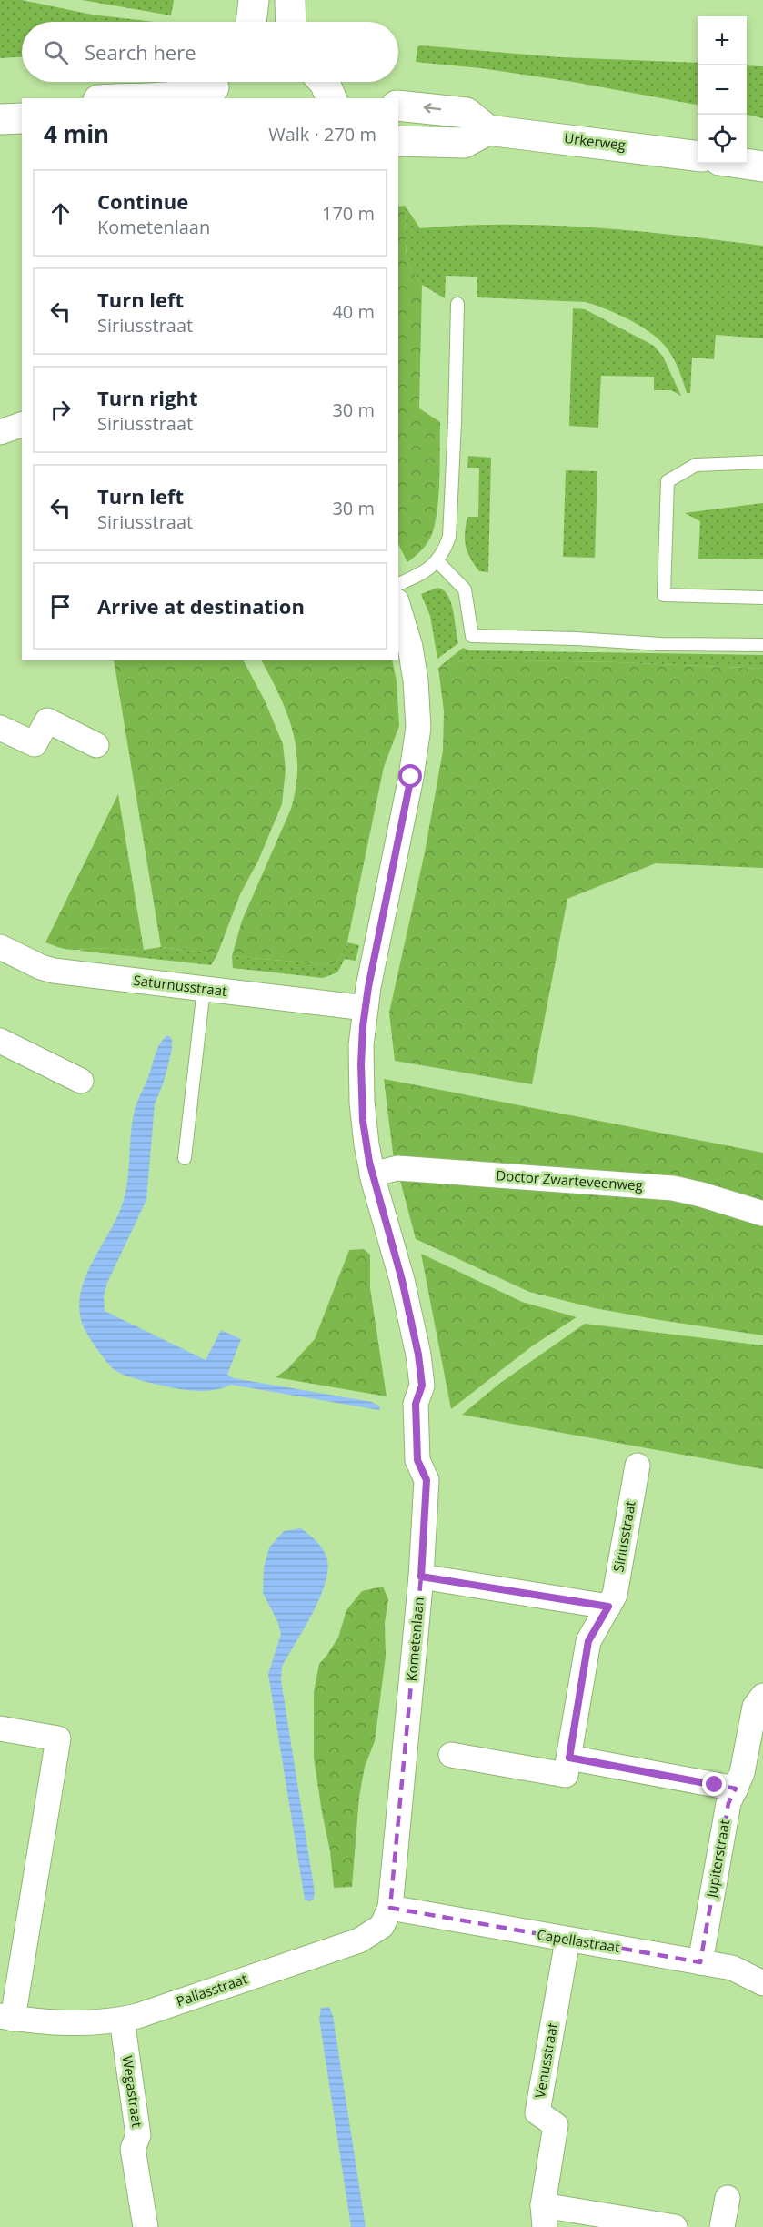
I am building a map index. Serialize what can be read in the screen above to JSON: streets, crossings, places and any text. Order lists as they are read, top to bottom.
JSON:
{
  "streets": {
    "main road": ["Urkerweg"],
    "street": [
      "Saturnusstraat",
      "Doctor Zwarteveenweg",
      "Siriusstraat",
      "Kometenlaan",
      "Jupiterstraat",
      "Capellastraat",
      "Pallasstraat",
      "Venusstraat",
      "Wegastraat"
    ]
  },
  "crossings": [
    ["Saturnusstraat", "Kometenlaan"],
    ["Doctor Zwarteveenweg", "Kometenlaan"],
    ["Kometenlaan", "Capellastraat"],
    ["Kometenlaan", "Pallasstraat"],
    ["Jupiterstraat", "Capellastraat"],
    ["Capellastraat", "Pallasstraat"],
    ["Capellastraat", "Venusstraat"],
    ["Pallasstraat", "Wegastraat"]
  ],
  "page": {
    "map_buttons": ["+", "−"],
    "search": "Search here",
    "heading": ["4 min", "Walk · 270 m"],
    "list": [
      ["Continue", "Kometenlaan", "170 m"],
      ["Turn left", "Siriusstraat", "40 m"],
      ["Turn right", "Siriusstraat", "30 m"],
      ["Turn left", "Siriusstraat", "30 m"],
      "Arrive at destination"
    ]
  }
}
